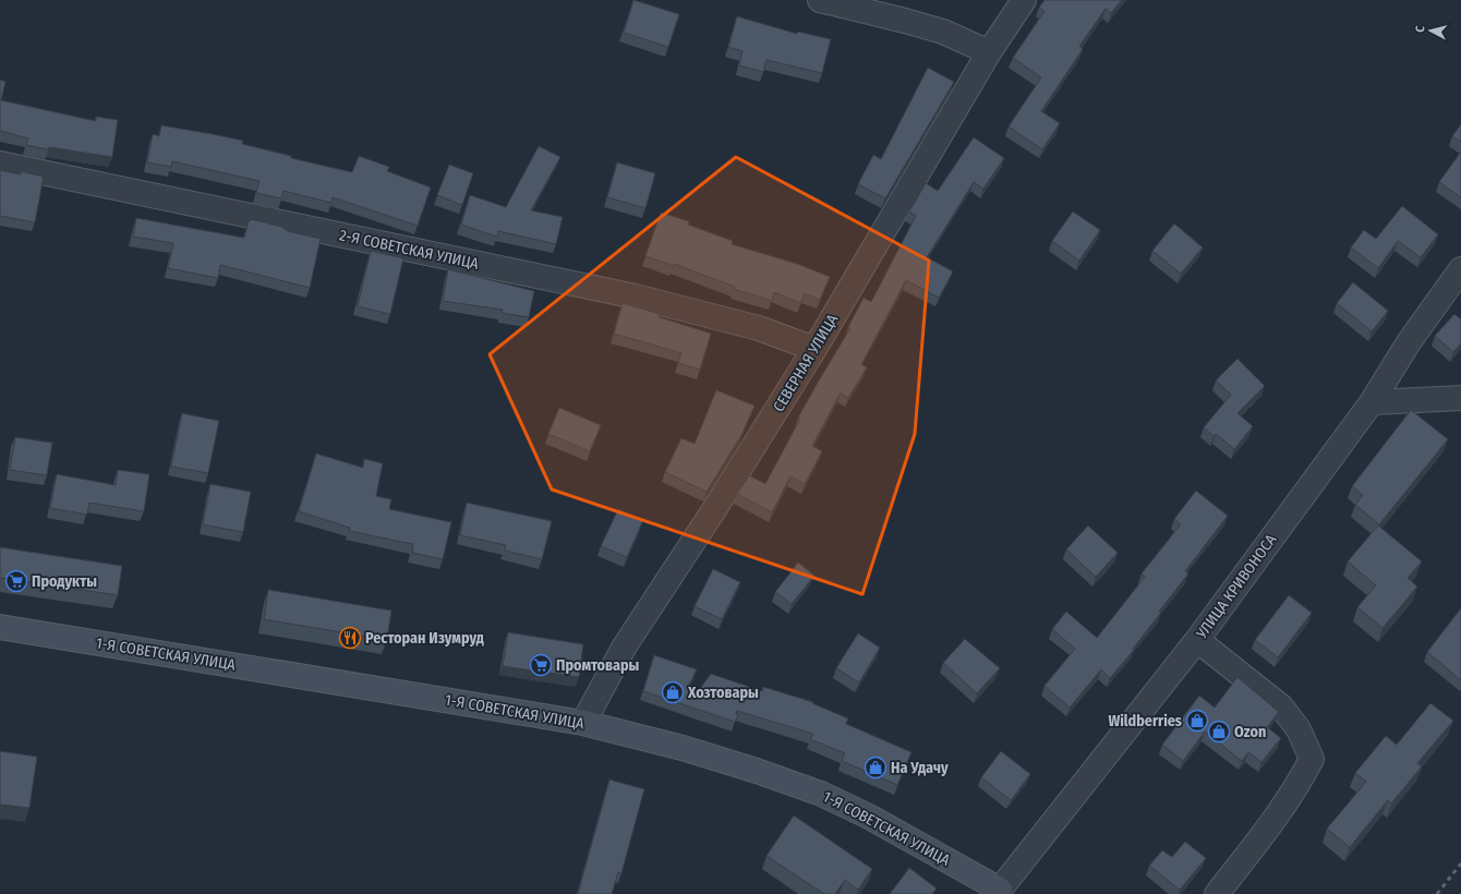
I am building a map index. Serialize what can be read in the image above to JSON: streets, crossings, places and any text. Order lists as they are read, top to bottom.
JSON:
{
  "streets": {
    "street": [
      "2-Я СОВЕТСКАЯ УЛИЦА",
      "СЕВЕРНАЯ УЛИЦА",
      "УЛИЦА КРИВОНОСА",
      "1-Я СОВЕТСКАЯ УЛИЦА"
    ]
  },
  "crossings": [
    ["2-Я СОВЕТСКАЯ УЛИЦА", "СЕВЕРНАЯ УЛИЦА"],
    ["СЕВЕРНАЯ УЛИЦА", "1-Я СОВЕТСКАЯ УЛИЦА"],
    ["УЛИЦА КРИВОНОСА", "1-Я СОВЕТСКАЯ УЛИЦА"]
  ],
  "places": {
    "supermarket": ["Продукты", "Промтовары"],
    "restaurant": ["Ресторан Изумруд"],
    "shop": [
      "Хозтовары",
      "Wildberries",
      "Ozon",
      "На Удачу"
    ]
  },
  "north": "left"
}
